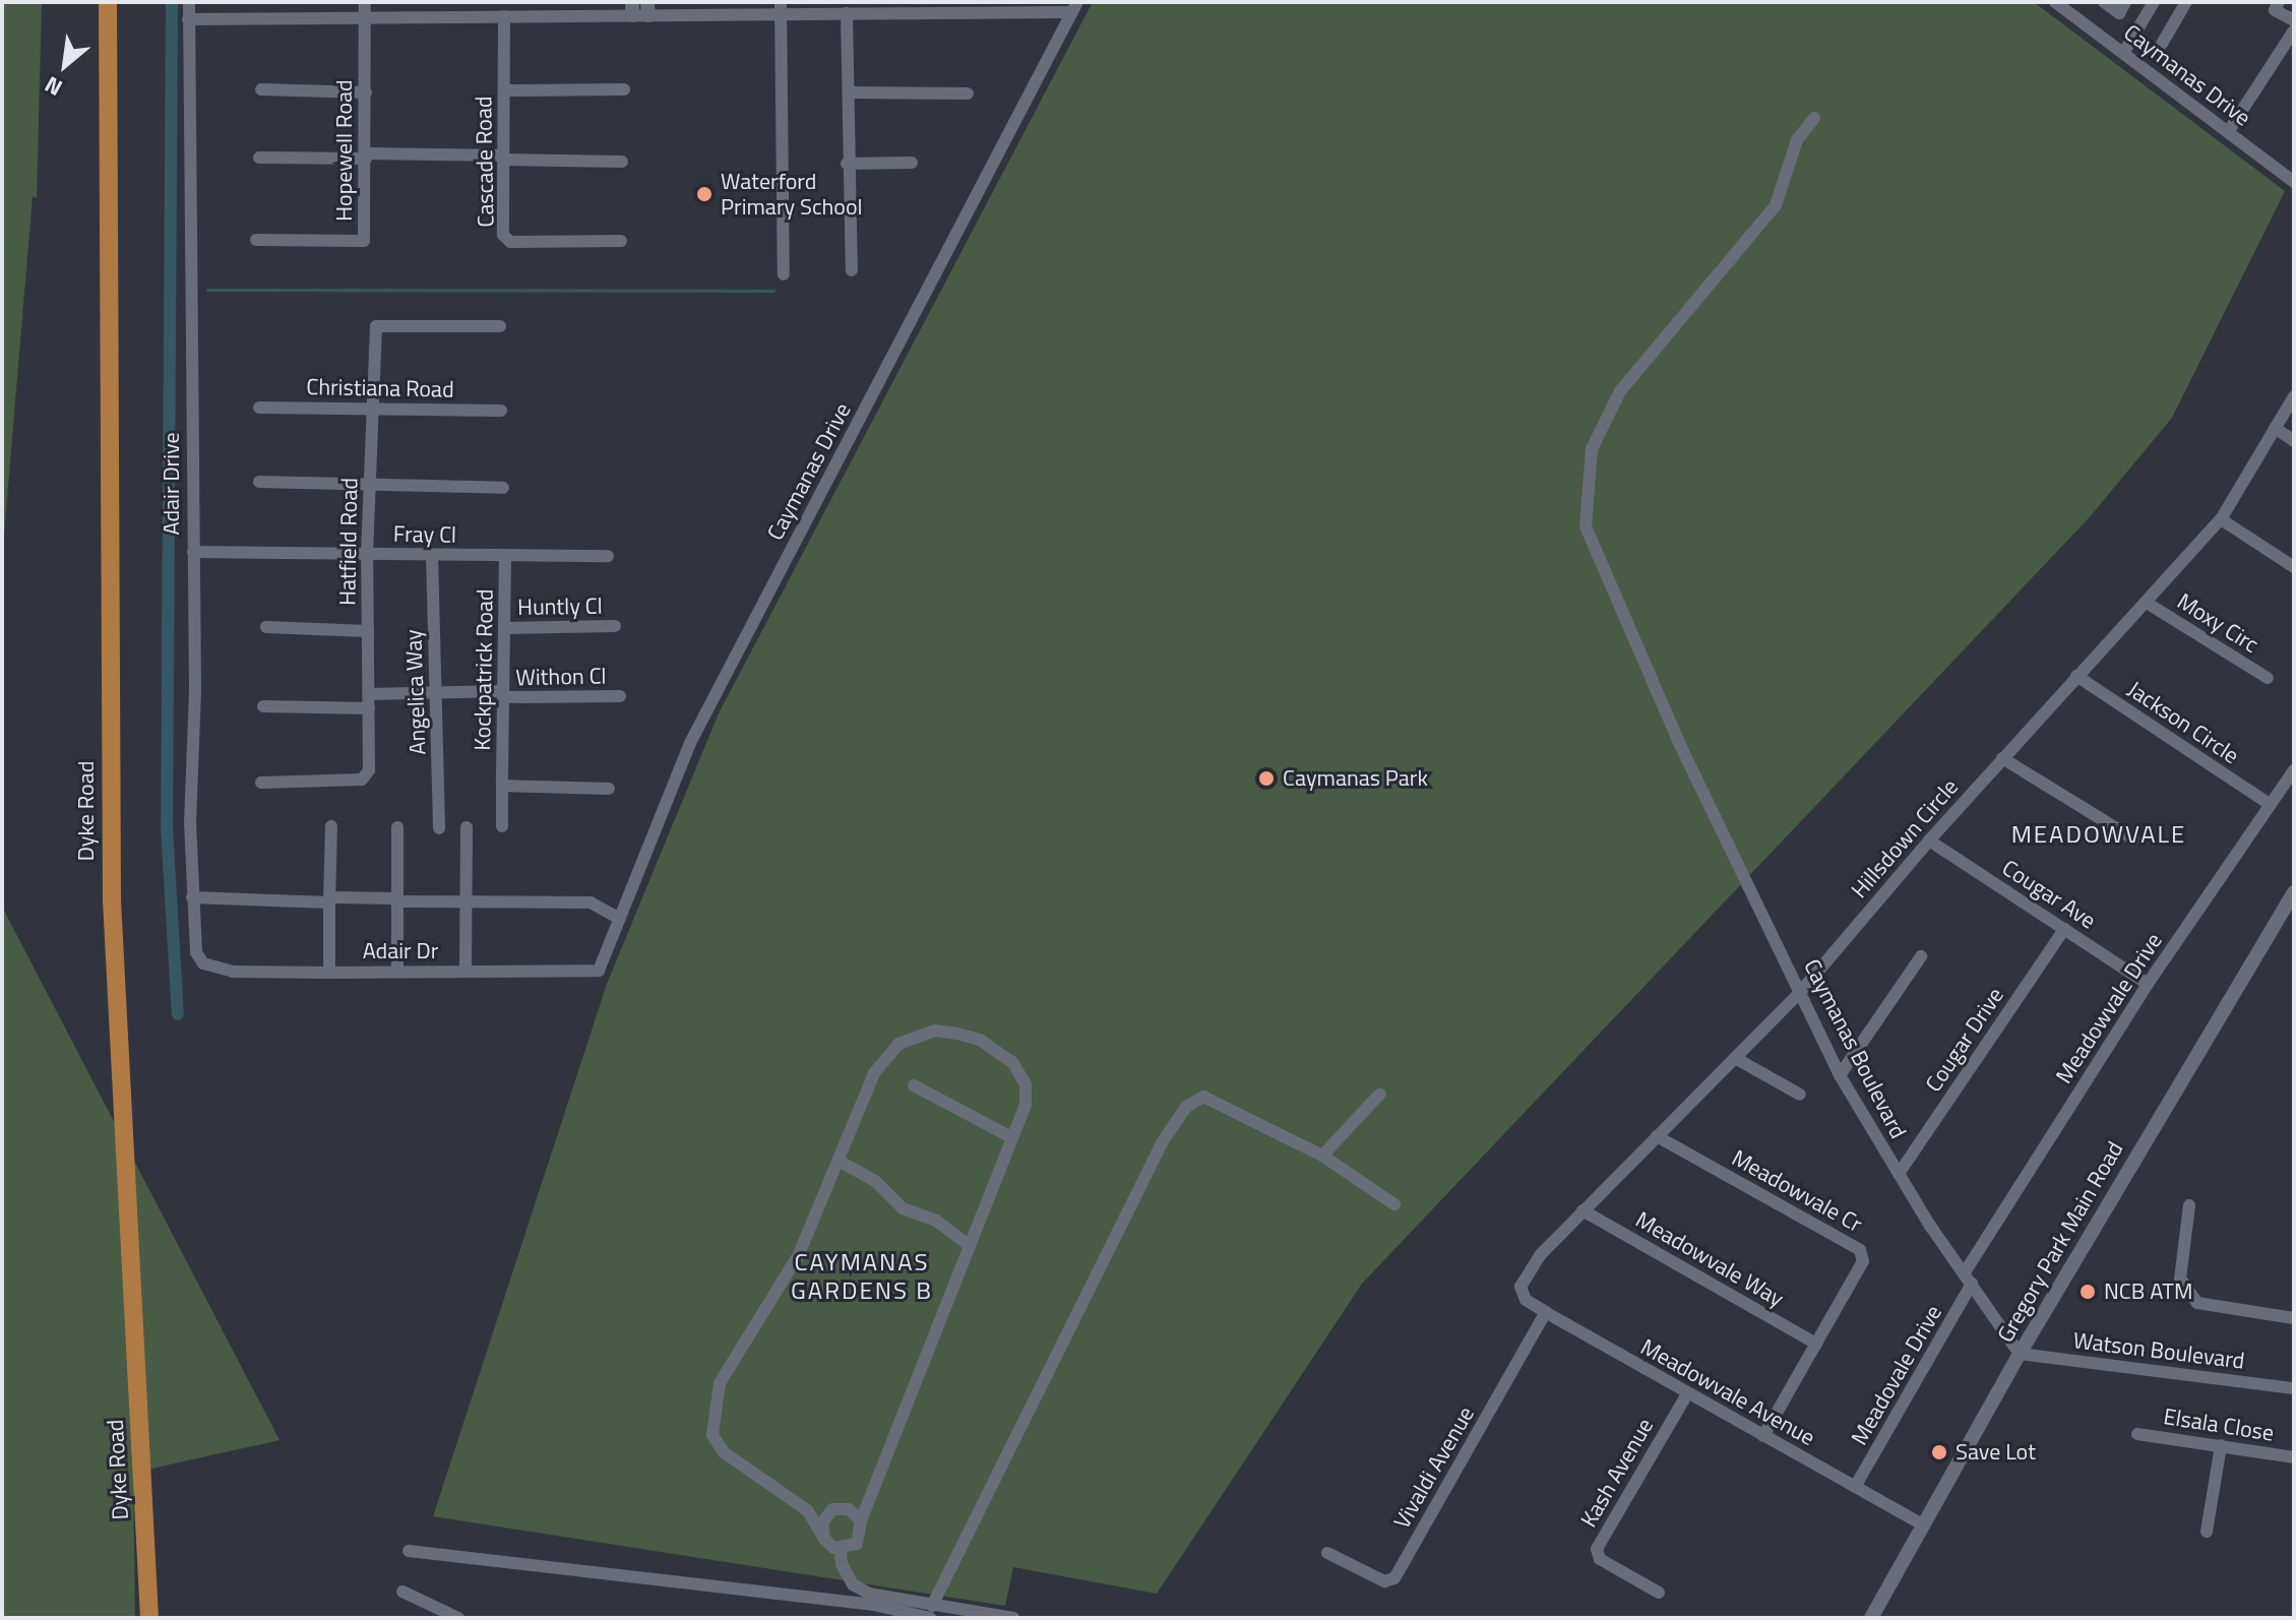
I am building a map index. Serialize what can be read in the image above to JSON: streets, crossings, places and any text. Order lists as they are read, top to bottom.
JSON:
{
  "streets": {
    "main road": ["Dyke Road"],
    "street": [
      "Caymanas Drive",
      "Hopewell Road",
      "Cascade Road",
      "Christiana Road",
      "Adair Drive",
      "Fray Cl",
      "Hatfield Road",
      "Huntly Cl",
      "Moxy Circ",
      "Kockpatrick Road",
      "Withon Cl",
      "Angelica Way",
      "Jackson Circle",
      "Hillsdown Circle",
      "Cougar Ave",
      "Adair Dr",
      "Meadowvale Drive",
      "Cougar Drive",
      "Caymanas Boulevard",
      "Meadowvale Cr",
      "Gregory Park Main Road",
      "Meadowvale Way",
      "Watson Boulevard",
      "Meadovale Drive",
      "Meadowvale Avenue",
      "Elsala Close",
      "Vivaldi Avenue",
      "Kash Avenue"
    ]
  },
  "crossings": [
    ["Caymanas Drive", "Adair Dr"],
    ["Christiana Road", "Hatfield Road"],
    ["Adair Drive", "Fray Cl"],
    ["Adair Drive", "Adair Dr"],
    ["Fray Cl", "Hatfield Road"],
    ["Fray Cl", "Kockpatrick Road"],
    ["Fray Cl", "Angelica Way"],
    ["Hatfield Road", "Withon Cl"],
    ["Huntly Cl", "Kockpatrick Road"],
    ["Moxy Circ", "Hillsdown Circle"],
    ["Kockpatrick Road", "Withon Cl"],
    ["Withon Cl", "Angelica Way"],
    ["Jackson Circle", "Hillsdown Circle"],
    ["Jackson Circle", "Meadowvale Drive"],
    ["Hillsdown Circle", "Cougar Ave"],
    ["Hillsdown Circle", "Caymanas Boulevard"],
    ["Hillsdown Circle", "Meadowvale Cr"],
    ["Hillsdown Circle", "Meadowvale Way"],
    ["Hillsdown Circle", "Meadowvale Avenue"],
    ["Cougar Ave", "Meadowvale Drive"],
    ["Cougar Ave", "Cougar Drive"],
    ["Meadowvale Drive", "Caymanas Boulevard"],
    ["Meadowvale Drive", "Meadovale Drive"],
    ["Cougar Drive", "Caymanas Boulevard"],
    ["Caymanas Boulevard", "Gregory Park Main Road"],
    ["Caymanas Boulevard", "Watson Boulevard"],
    ["Caymanas Boulevard", "Meadovale Drive"],
    ["Meadowvale Cr", "Meadowvale Way"],
    ["Meadowvale Cr", "Meadowvale Avenue"],
    ["Gregory Park Main Road", "Watson Boulevard"],
    ["Gregory Park Main Road", "Meadowvale Avenue"],
    ["Meadovale Drive", "Meadowvale Avenue"],
    ["Meadowvale Avenue", "Vivaldi Avenue"],
    ["Meadowvale Avenue", "Kash Avenue"]
  ],
  "districts": ["MEADOWVALE", "CAYMANAS GARDENS B"],
  "places": [
    "Waterford Primary School",
    "Caymanas Park",
    "NCB ATM",
    "Save Lot"
  ],
  "north": "bottom left"
}
